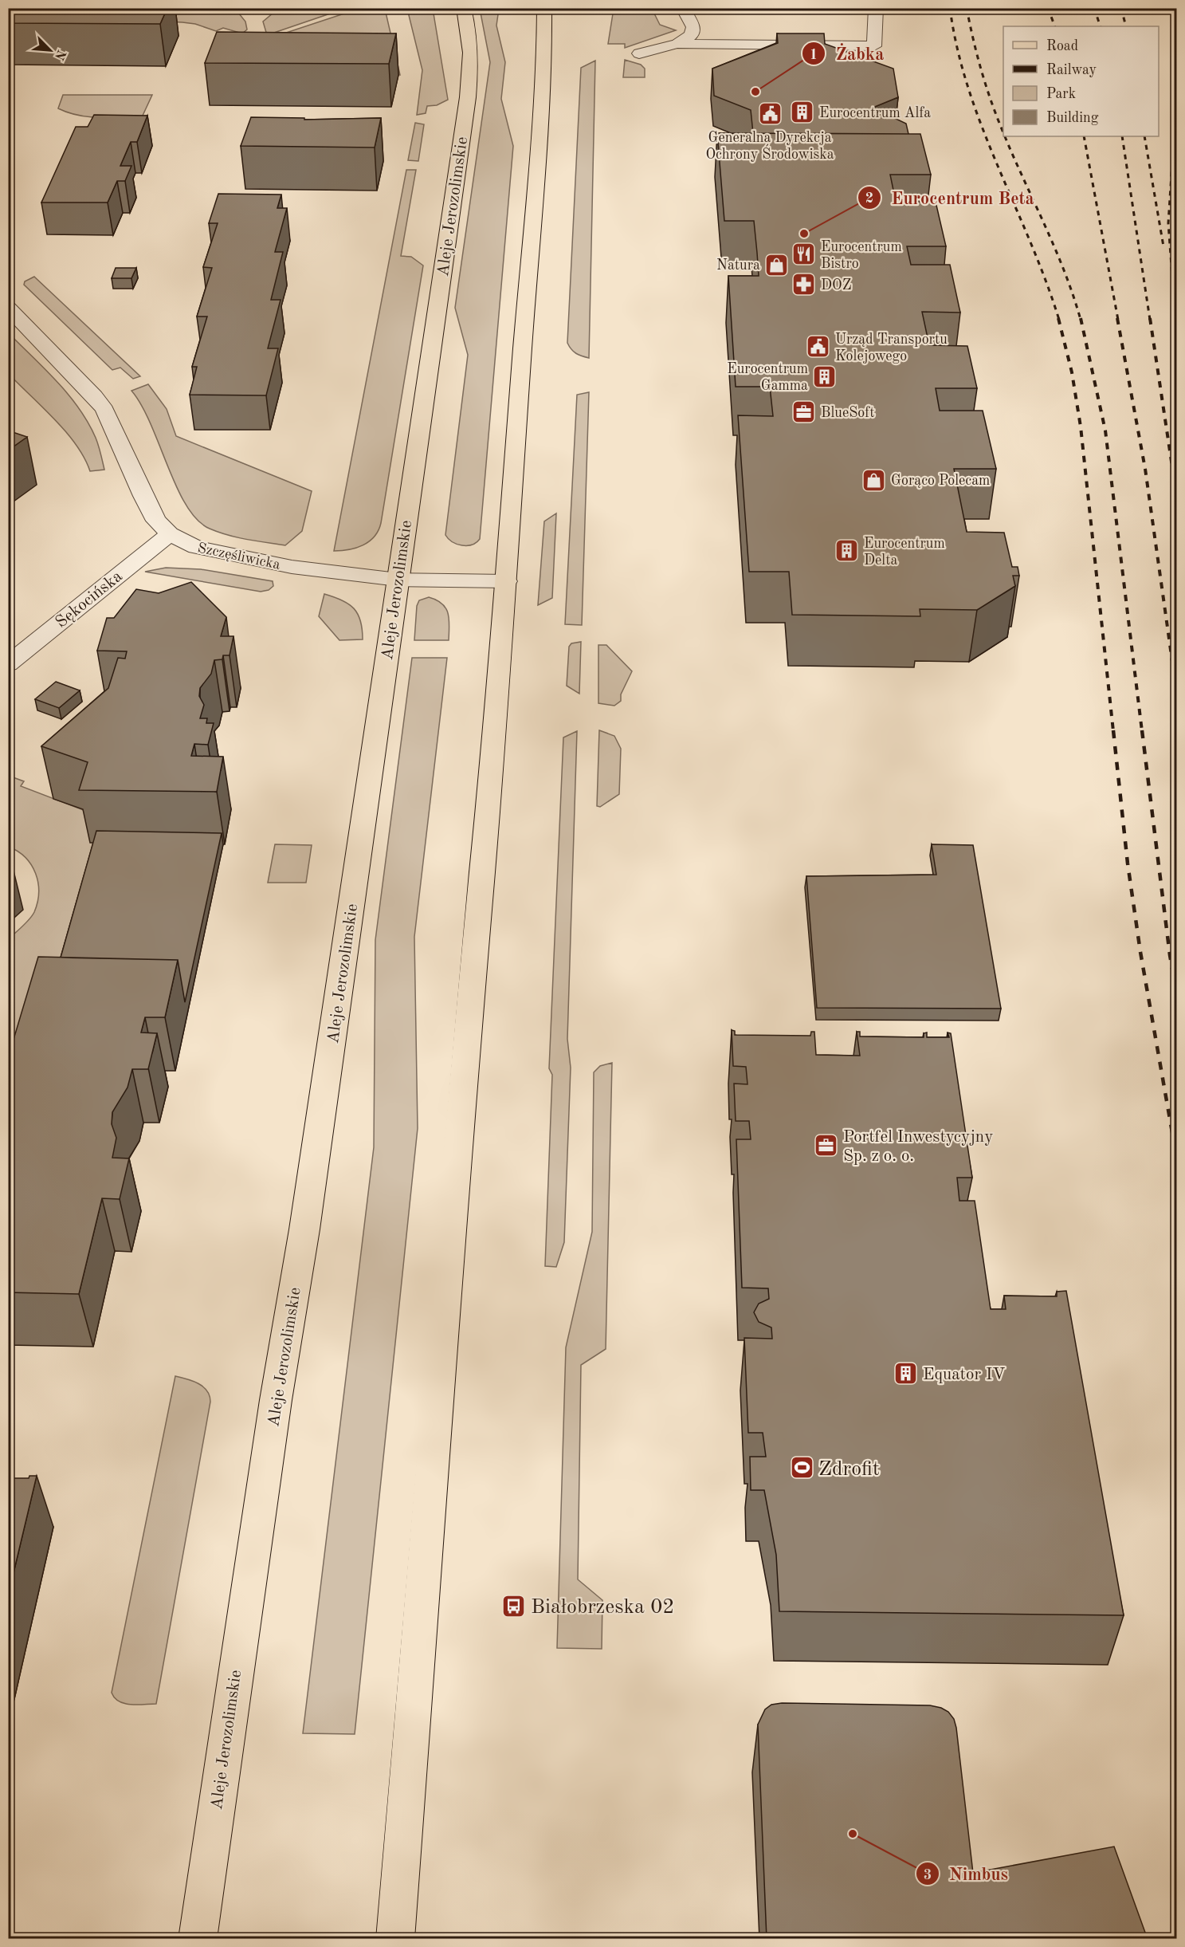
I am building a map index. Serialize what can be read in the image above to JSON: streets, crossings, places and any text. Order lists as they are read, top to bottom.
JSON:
{
  "streets": {
    "main road": ["Aleje Jerozolimskie"],
    "street": ["Szczęśliwicka", "Sękocińska"]
  },
  "crossings": [
    ["Aleje Jerozolimskie", "Szczęśliwicka"],
    ["Szczęśliwicka", "Sękocińska"]
  ],
  "places": {
    "other": ["Żabka", "Eurocentrum Beta", "Nimbus"],
    "building": [
      "Eurocentrum Alfa",
      "Eurocentrum Gamma",
      "Eurocentrum Delta",
      "Equator IV"
    ],
    "public building": ["Generalna Dyrekcja Ochrony Środowiska", "Urząd Transportu Kolejowego"],
    "restaurant": ["Eurocentrum Bistro"],
    "shop": ["Natura", "Gorąco Polecam"],
    "pharmacy": ["DOZ"],
    "office": ["BlueSoft", "Portfel Inwestycyjny Sp. z o. o."],
    "sports": ["Zdrofit"],
    "bus stop": ["Białobrzeska 02"]
  },
  "legend": [
    "Road",
    "Railway",
    "Park",
    "Building"
  ],
  "north": "bottom right"
}
